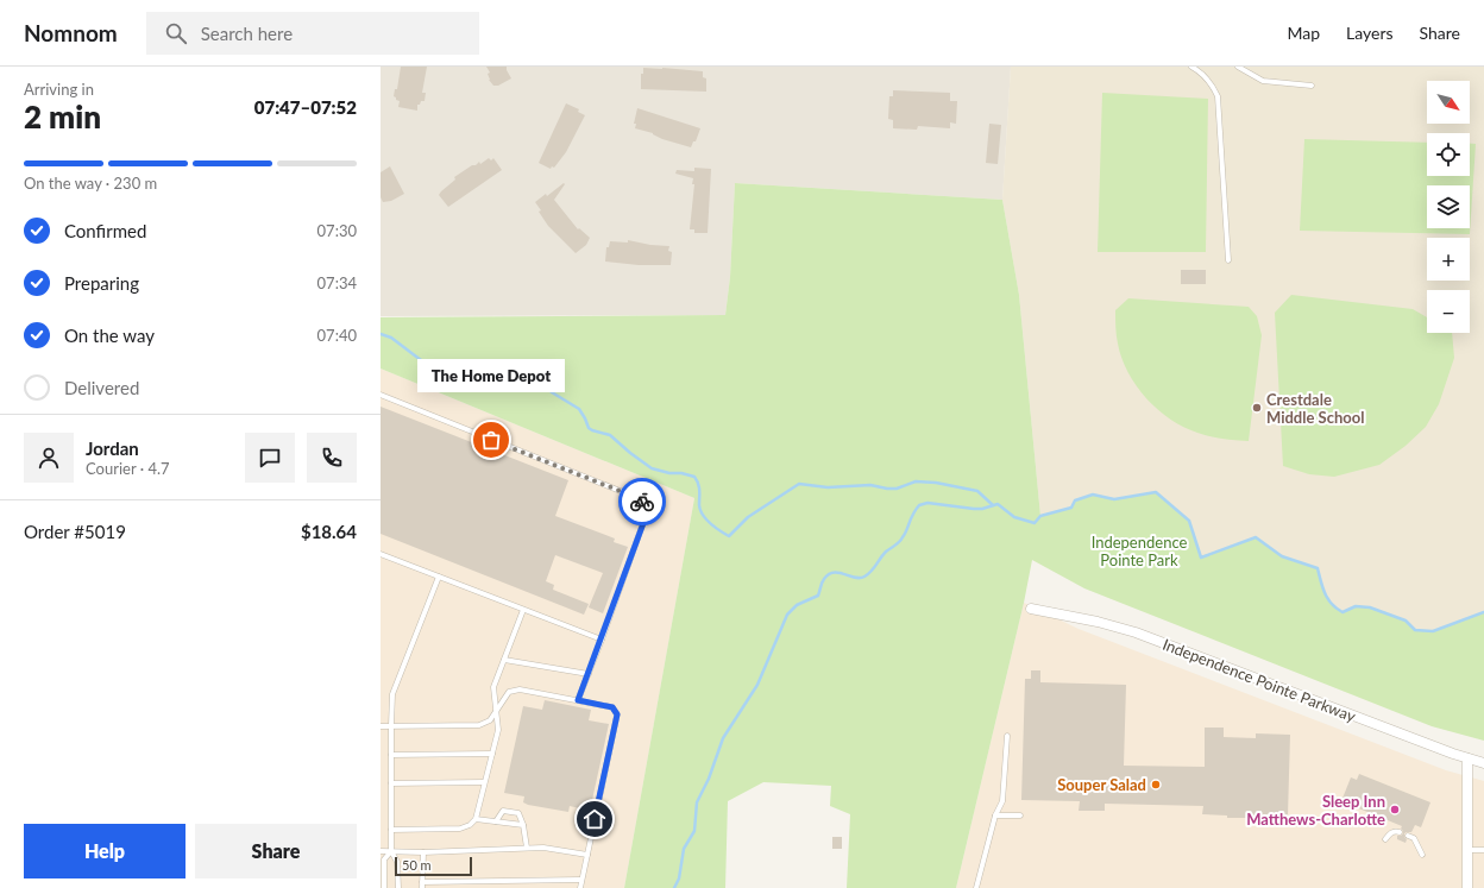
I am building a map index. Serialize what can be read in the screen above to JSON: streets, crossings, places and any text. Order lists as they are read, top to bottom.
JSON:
{
  "streets": {
    "street": ["Independence Pointe Parkway"]
  },
  "parks": ["Independence Pointe Park"],
  "places": [
    "Crestdale Middle School",
    "The Home Depot",
    "Souper Salad",
    "Sleep Inn Matthews-Charlotte"
  ],
  "scale_bar": "50 m",
  "north": "bottom right",
  "page": {
    "header": "Nomnom",
    "search": "Search here",
    "nav": ["Map", "Layers", "Share"],
    "heading": ["2 min", "Arriving in", "07:47–07:52"],
    "panel": [
      "Jordan",
      "Courier · 4.7",
      "Order #5019",
      "$18.64"
    ],
    "map_buttons": ["+", "−"],
    "bar": "On the way · 230 m",
    "list": [
      ["Confirmed", "07:30"],
      ["Preparing", "07:34"],
      ["On the way", "07:40"],
      "Delivered"
    ],
    "bubble": "The Home Depot",
    "buttons": ["Help", "Share"],
    "scale": "50 m"
  }
}
